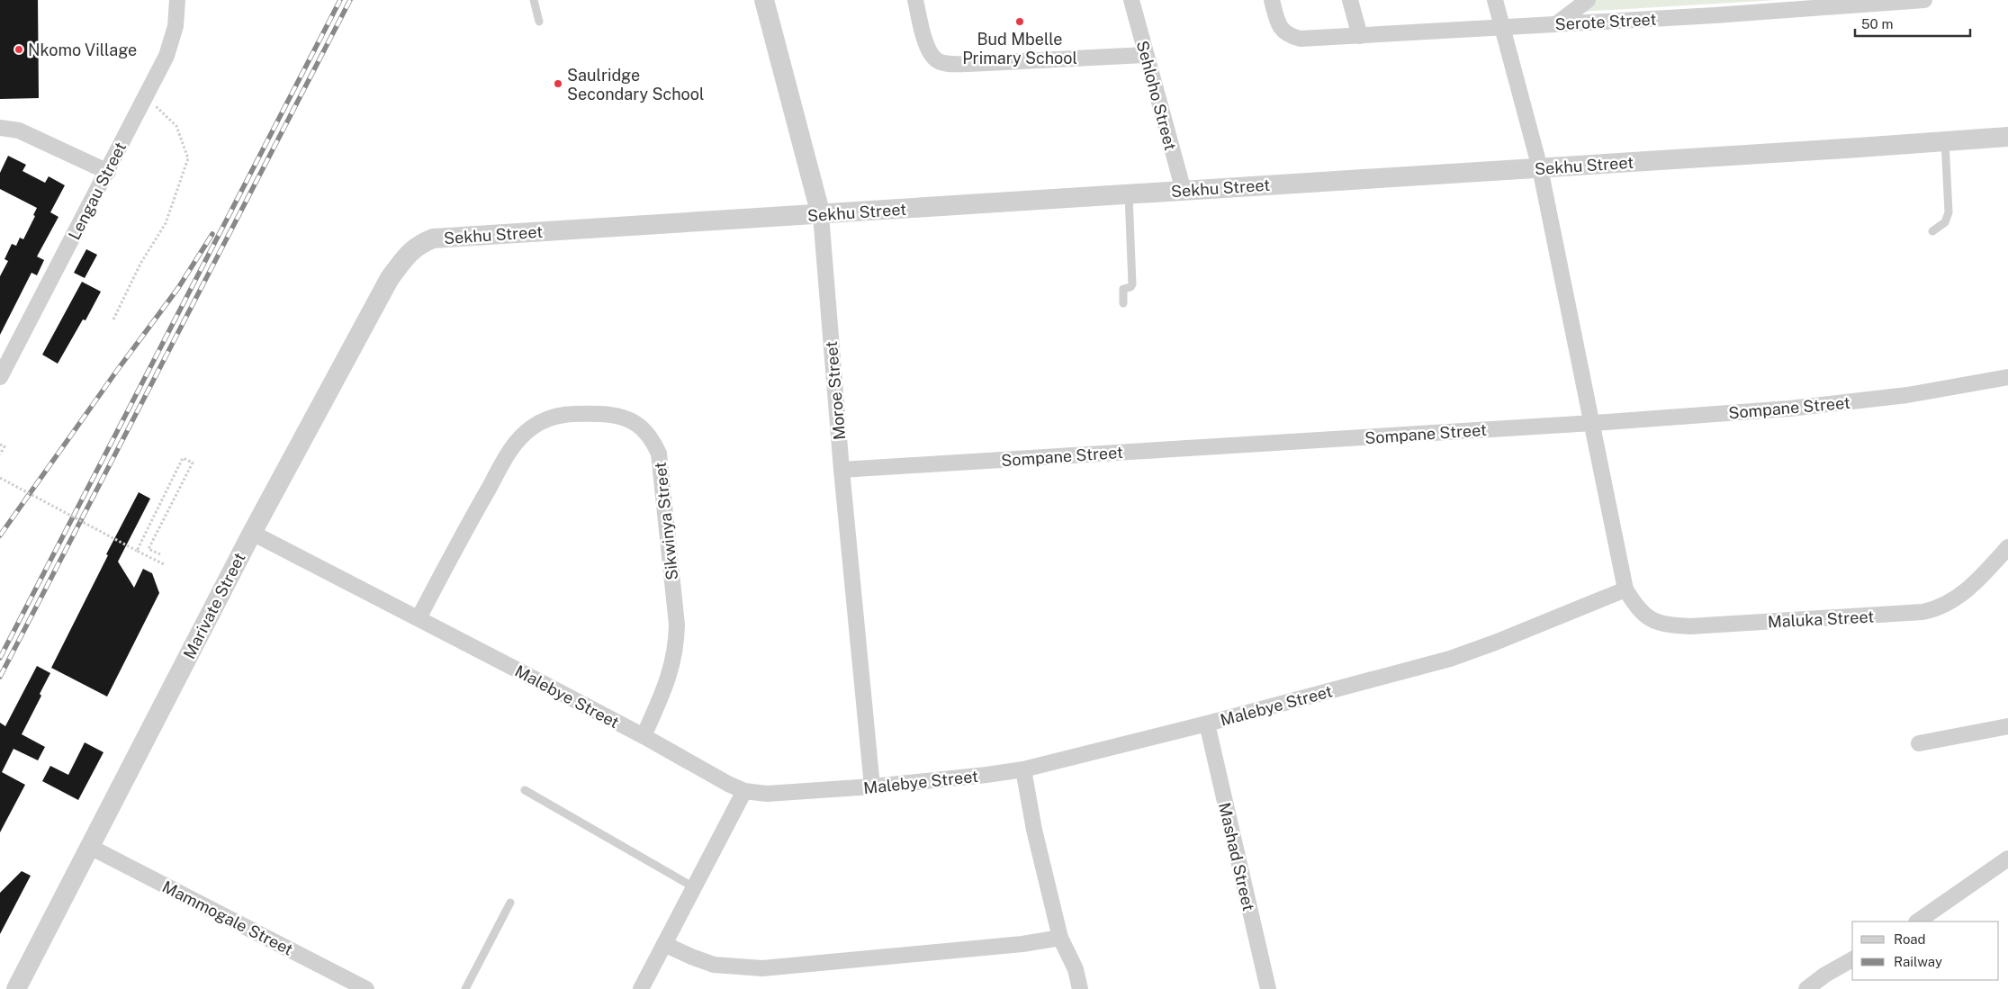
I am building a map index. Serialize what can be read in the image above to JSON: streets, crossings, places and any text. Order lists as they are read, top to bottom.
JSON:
{
  "streets": {
    "street": [
      "Serote Street",
      "Sehloho Street",
      "Sekhu Street",
      "Lengau Street",
      "Moroe Street",
      "Sompane Street",
      "Sikwinya Street",
      "Marivate Street",
      "Maluka Street",
      "Malebye Street",
      "Mashad Street",
      "Mammogale Street"
    ]
  },
  "crossings": [
    ["Sehloho Street", "Sekhu Street"],
    ["Sekhu Street", "Moroe Street"],
    ["Sekhu Street", "Marivate Street"],
    ["Moroe Street", "Sompane Street"],
    ["Moroe Street", "Malebye Street"],
    ["Sikwinya Street", "Malebye Street"],
    ["Marivate Street", "Malebye Street"],
    ["Marivate Street", "Mammogale Street"],
    ["Maluka Street", "Malebye Street"],
    ["Malebye Street", "Mashad Street"]
  ],
  "places": ["Bud Mbelle Primary School", "Nkomo Village", "Saulridge Secondary School"],
  "legend": ["Road", "Railway"],
  "scale_bar": "50 m"
}
